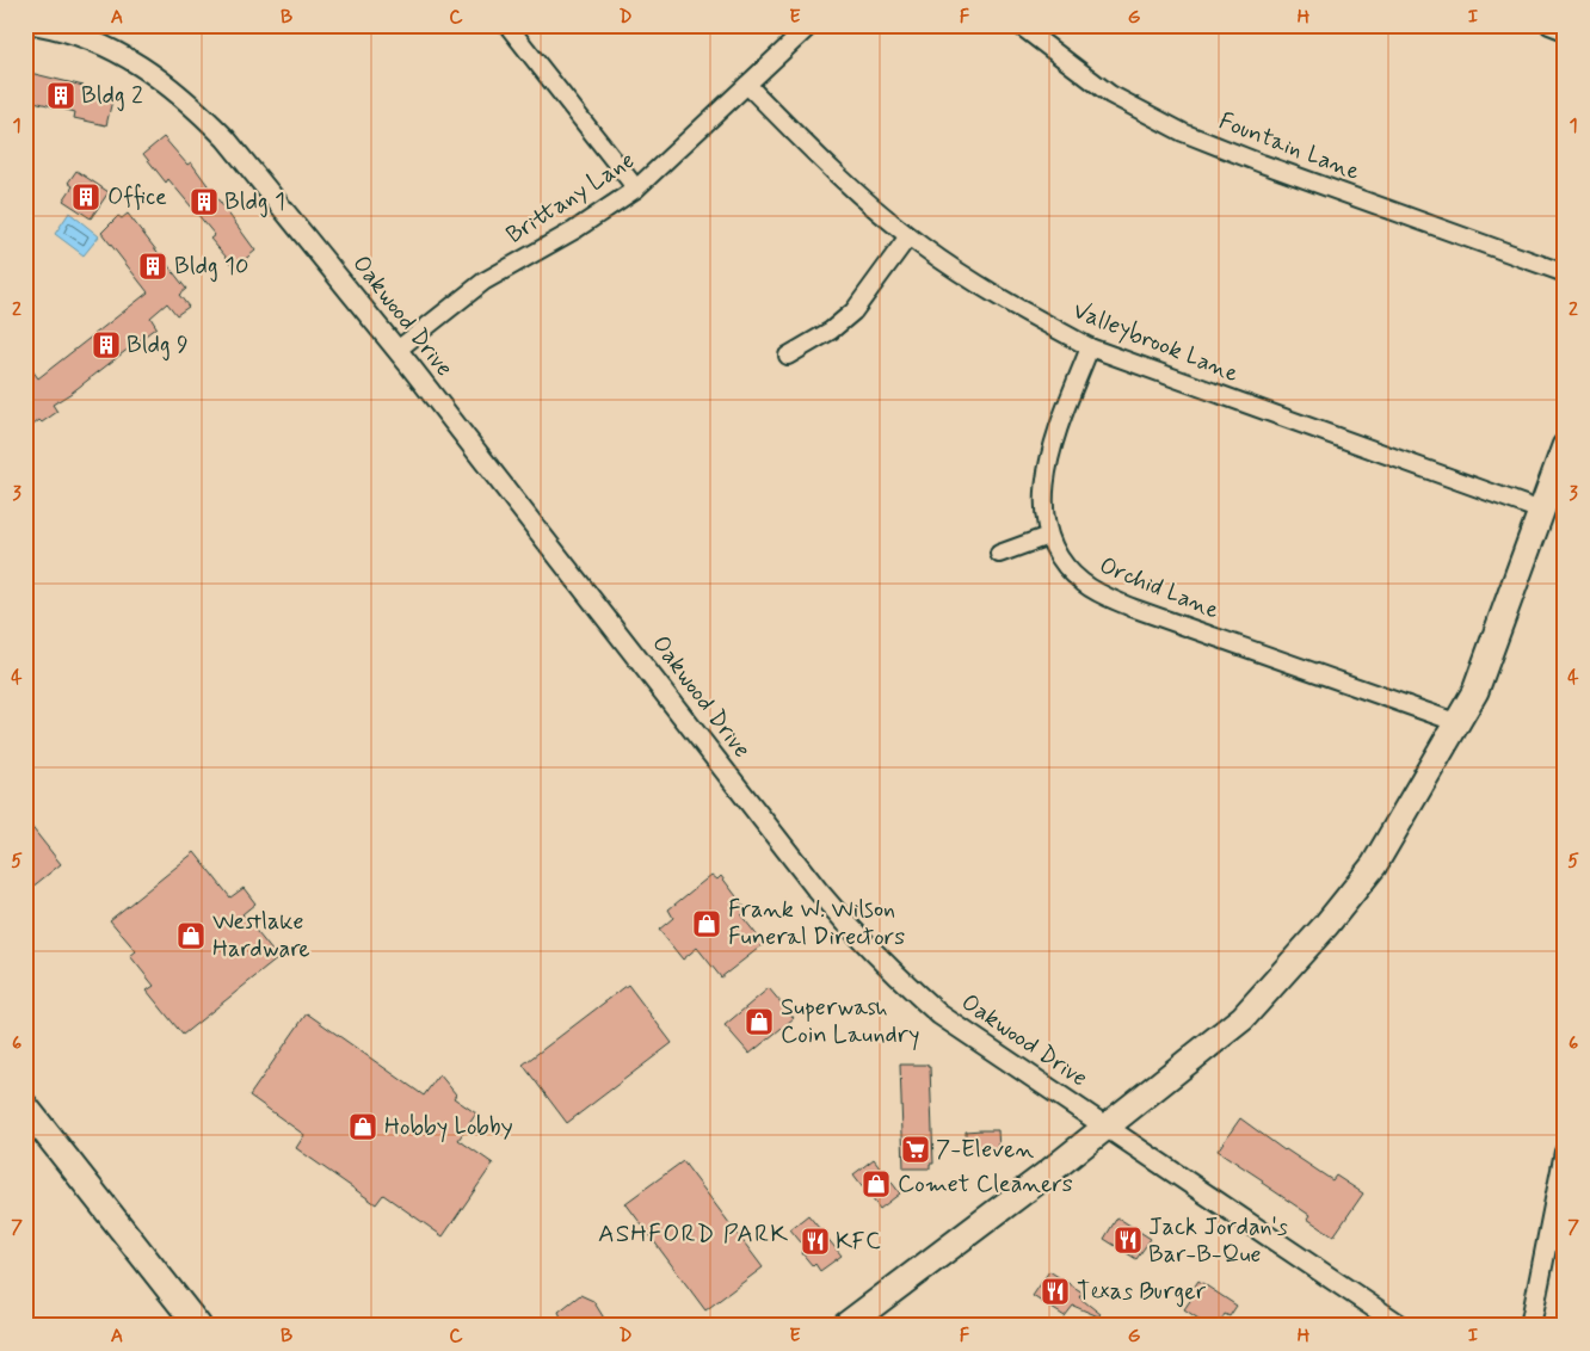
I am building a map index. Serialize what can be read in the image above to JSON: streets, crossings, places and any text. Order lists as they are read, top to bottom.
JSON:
{
  "streets": {
    "street": [
      "Fountain Lane",
      "Brittany Lane",
      "Oakwood Drive",
      "Valleybrook Lane",
      "Orchid Lane"
    ]
  },
  "crossings": [
    ["Brittany Lane", "Oakwood Drive"],
    ["Brittany Lane", "Valleybrook Lane"],
    ["Valleybrook Lane", "Orchid Lane"]
  ],
  "districts": ["ASHFORD PARK"],
  "places": {
    "building": [
      "Bldg 2",
      "Office",
      "Bldg 1",
      "Bldg 10",
      "Bldg 9"
    ],
    "shop": [
      "Frank W. Wilson Funeral Directors",
      "Westlake Hardware",
      "Superwash Coin Laundry",
      "Hobby Lobby",
      "Comet Cleaners"
    ],
    "supermarket": ["7-Eleven"],
    "restaurant": ["Jack Jordan's Bar-B-Que", "KFC", "Texas Burger"]
  },
  "grid": {
    "columns": [
      "A",
      "B",
      "C",
      "D",
      "E",
      "F",
      "G",
      "H",
      "I"
    ],
    "rows": [
      "1",
      "2",
      "3",
      "4",
      "5",
      "6",
      "7"
    ]
  }
}
